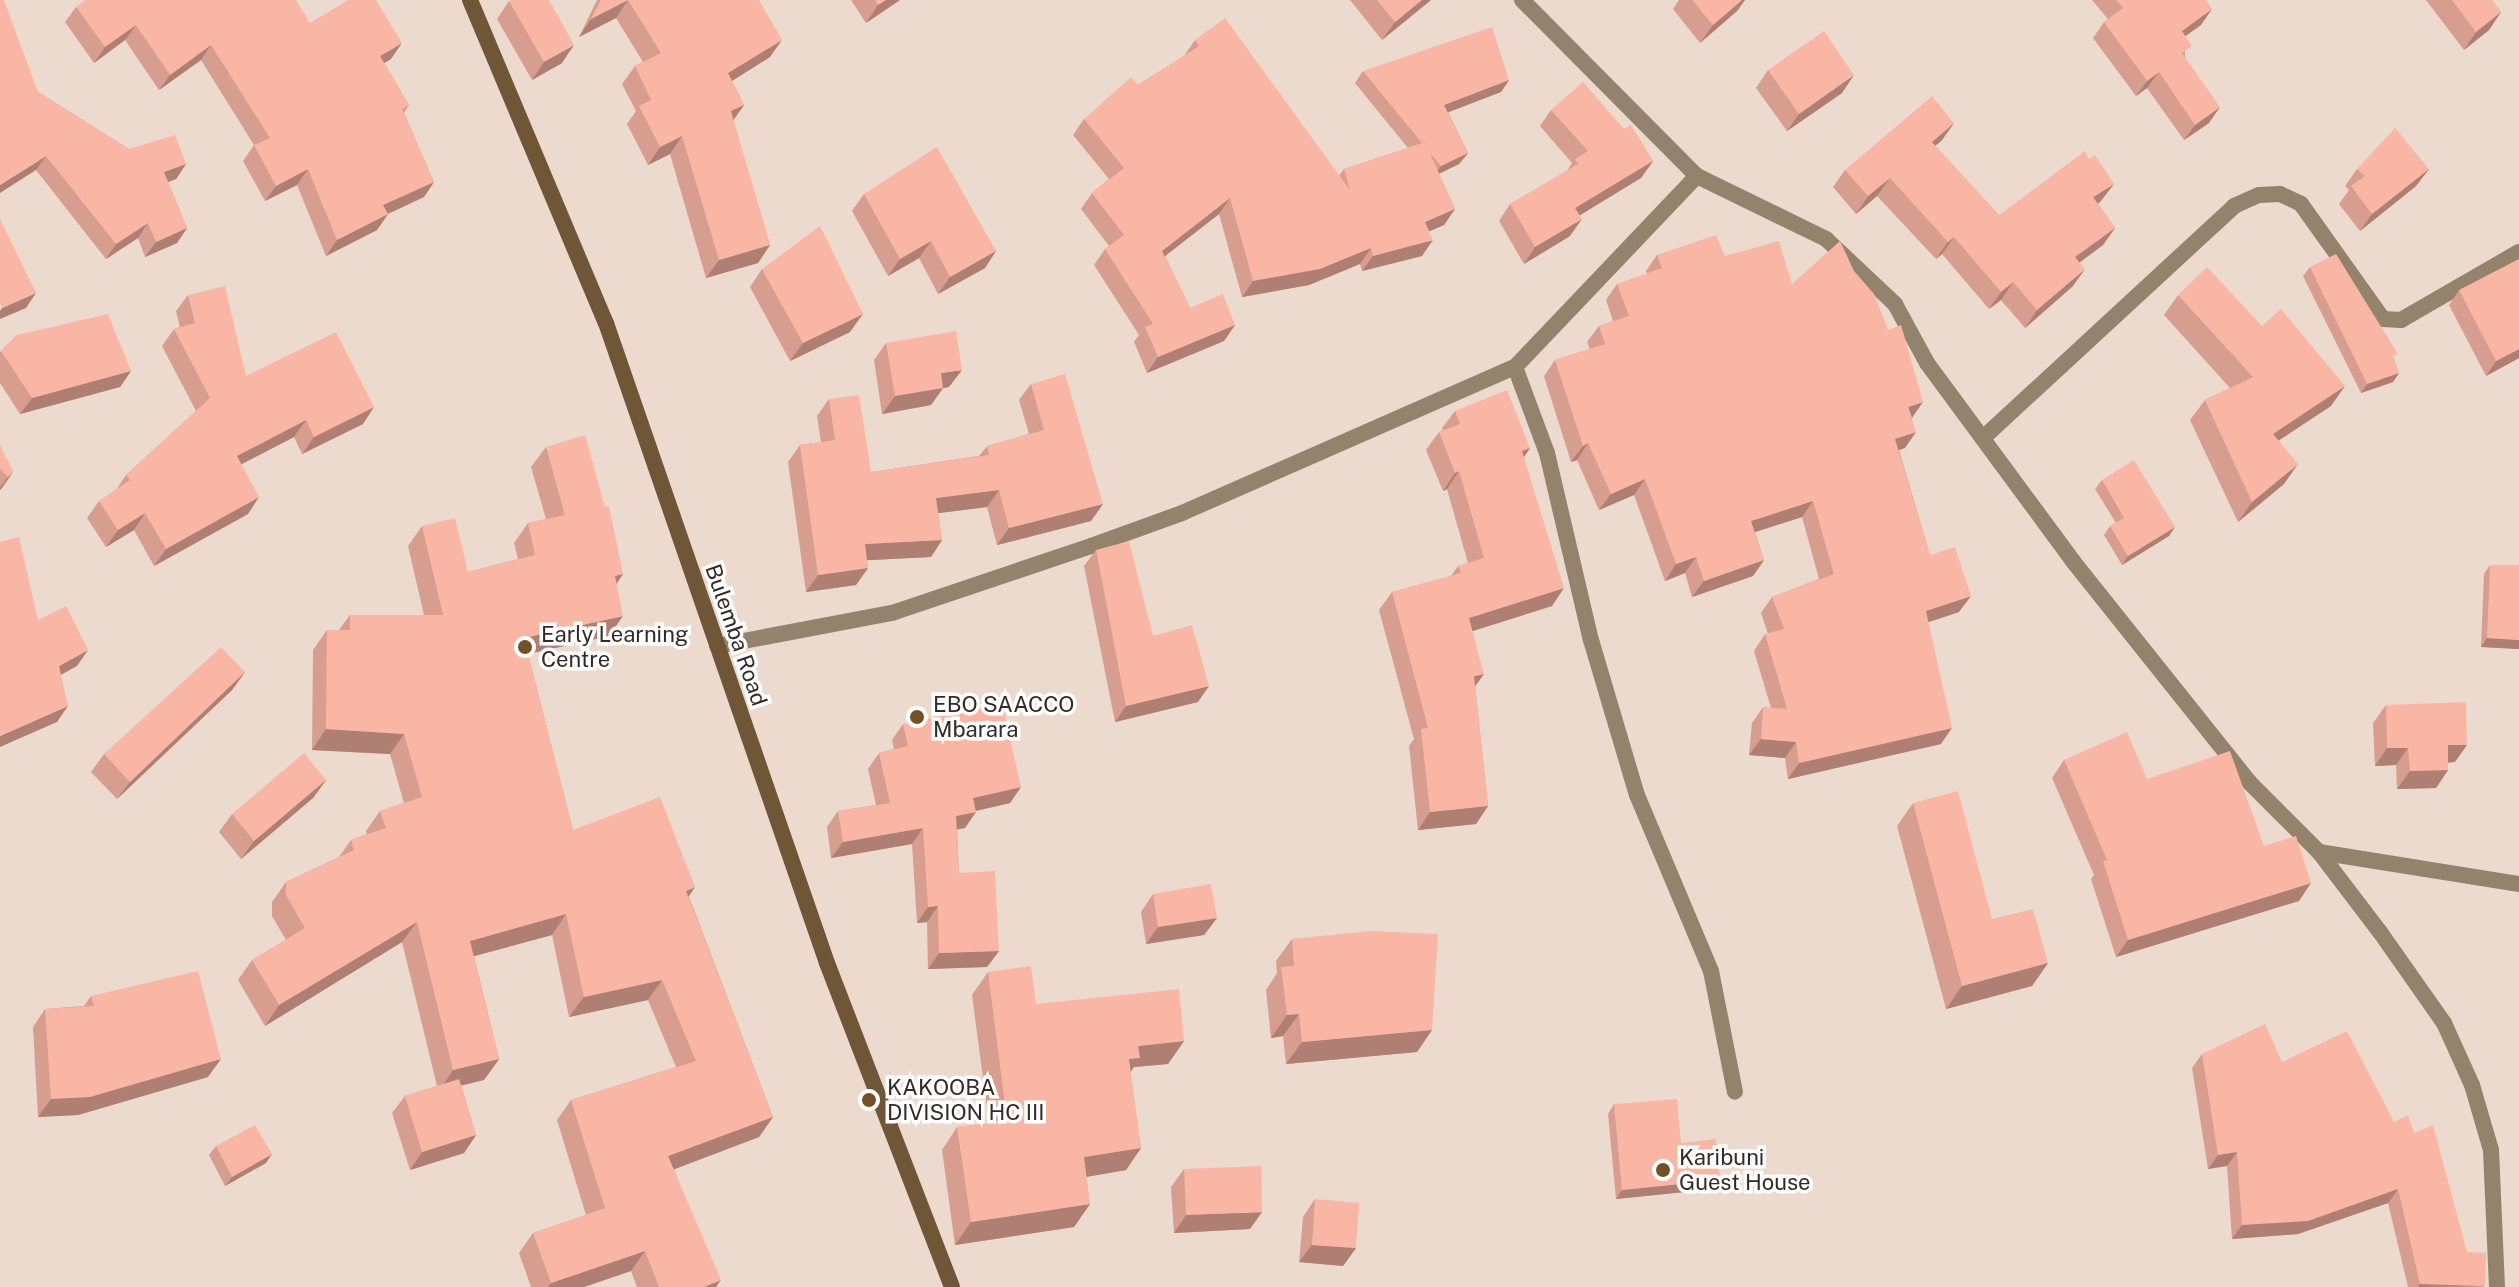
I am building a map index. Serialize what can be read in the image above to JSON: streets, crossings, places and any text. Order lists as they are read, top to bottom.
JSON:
{
  "streets": {
    "main road": ["Bulemba Road"]
  },
  "places": [
    "Early Learning Centre",
    "EBO SAACCO Mbarara",
    "KAKOOBA DIVISION HC III",
    "Karibuni Guest House"
  ]
}
